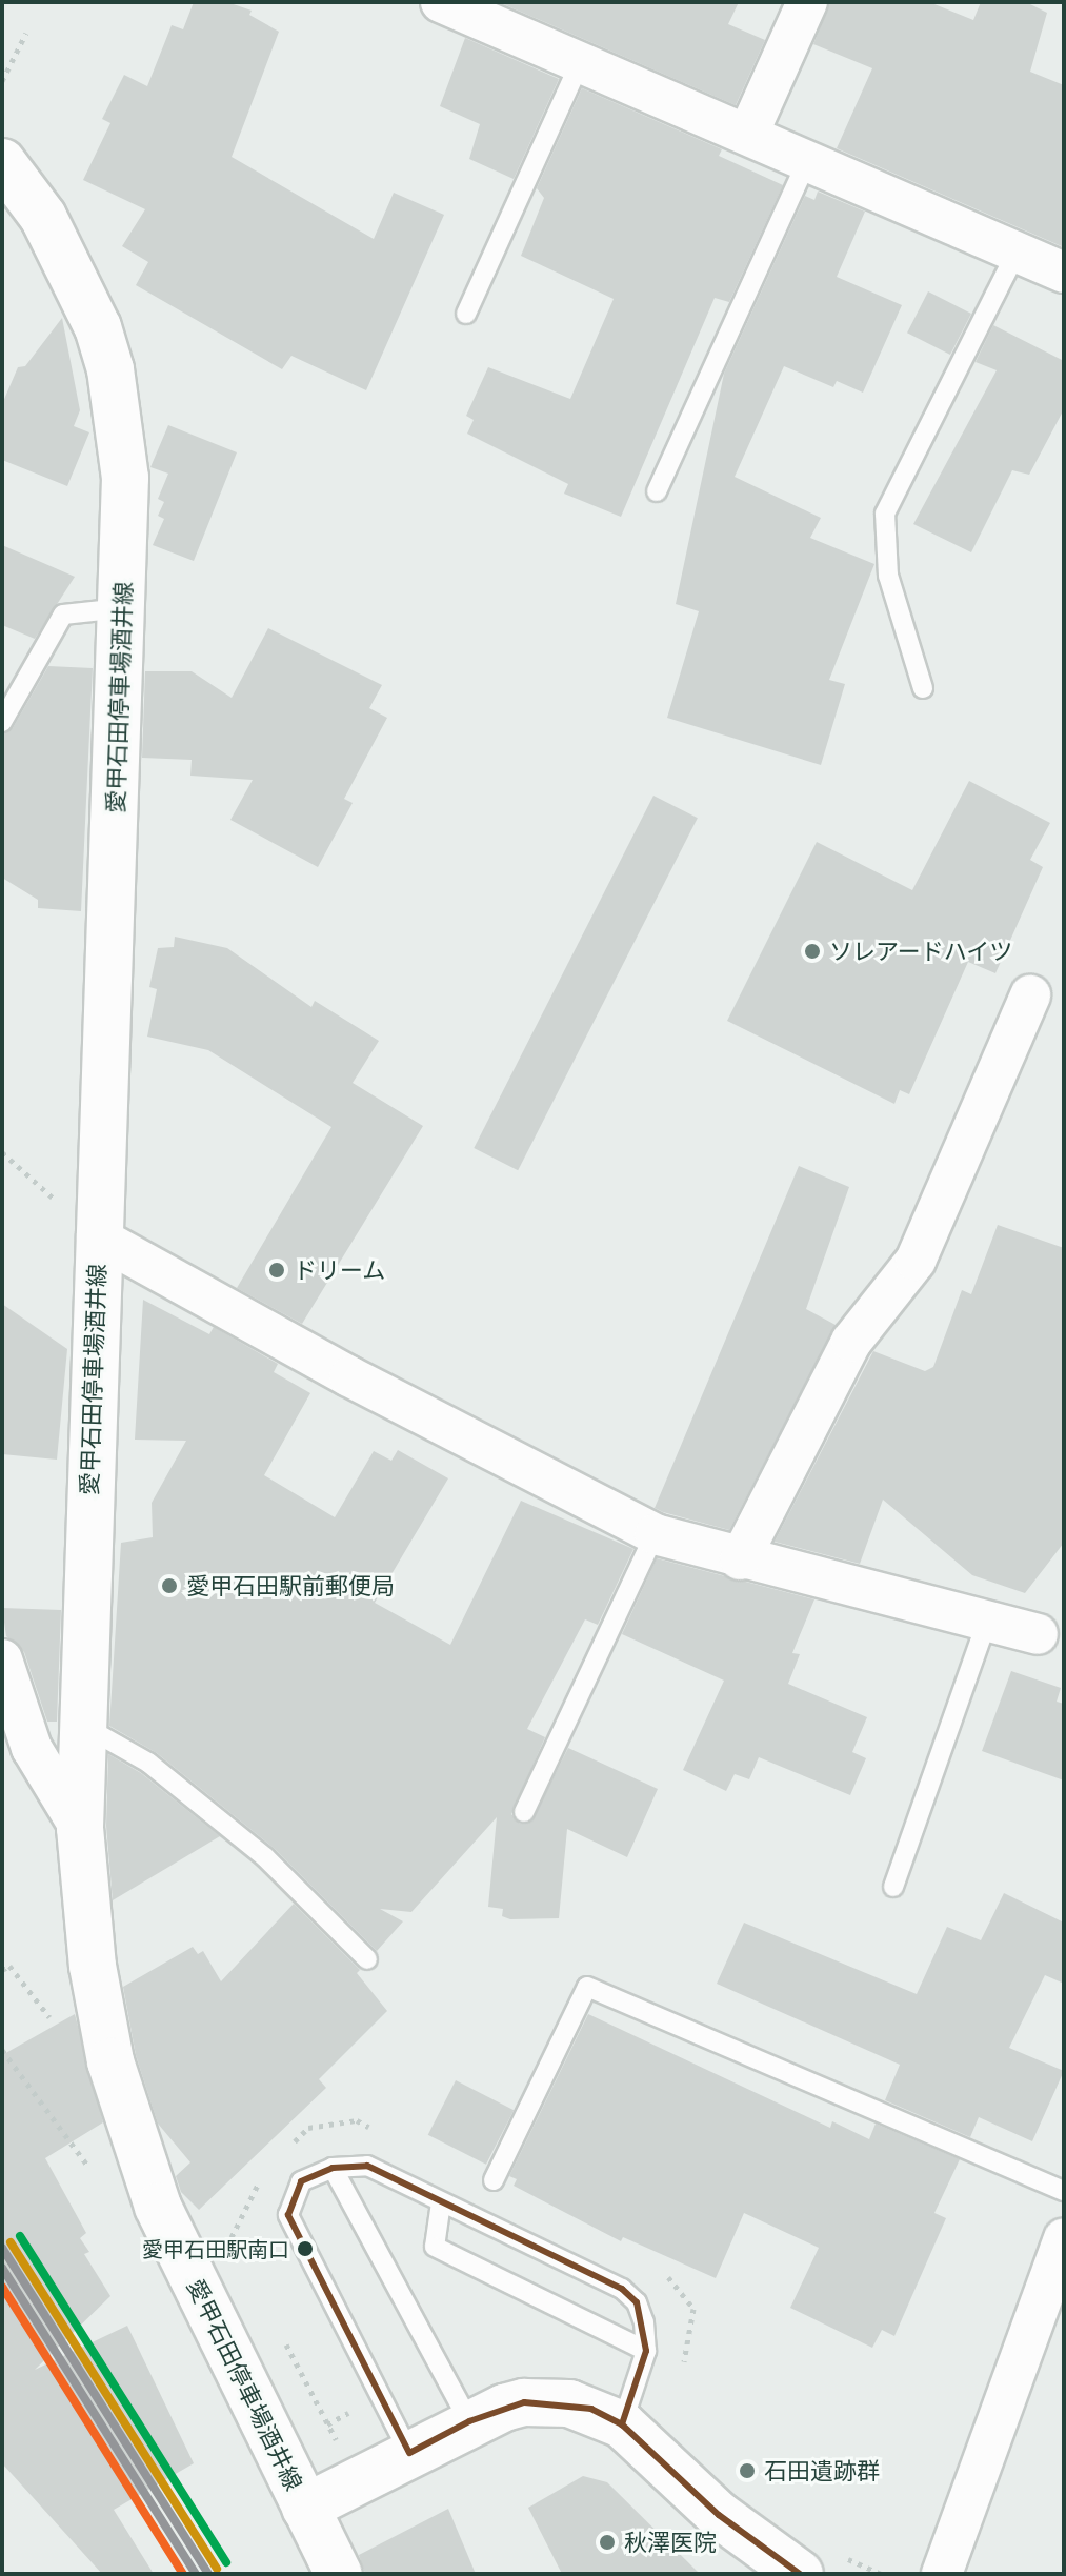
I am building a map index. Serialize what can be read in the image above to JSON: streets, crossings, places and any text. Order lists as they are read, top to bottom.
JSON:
{
  "streets": {
    "main road": ["愛甲石田停車場酒井線"]
  },
  "places": [
    "ソレアードハイツ",
    "ドリーム",
    "愛甲石田駅前郵便局",
    "愛甲石田駅南口",
    "石田遺跡群",
    "秋澤医院"
  ]
}
